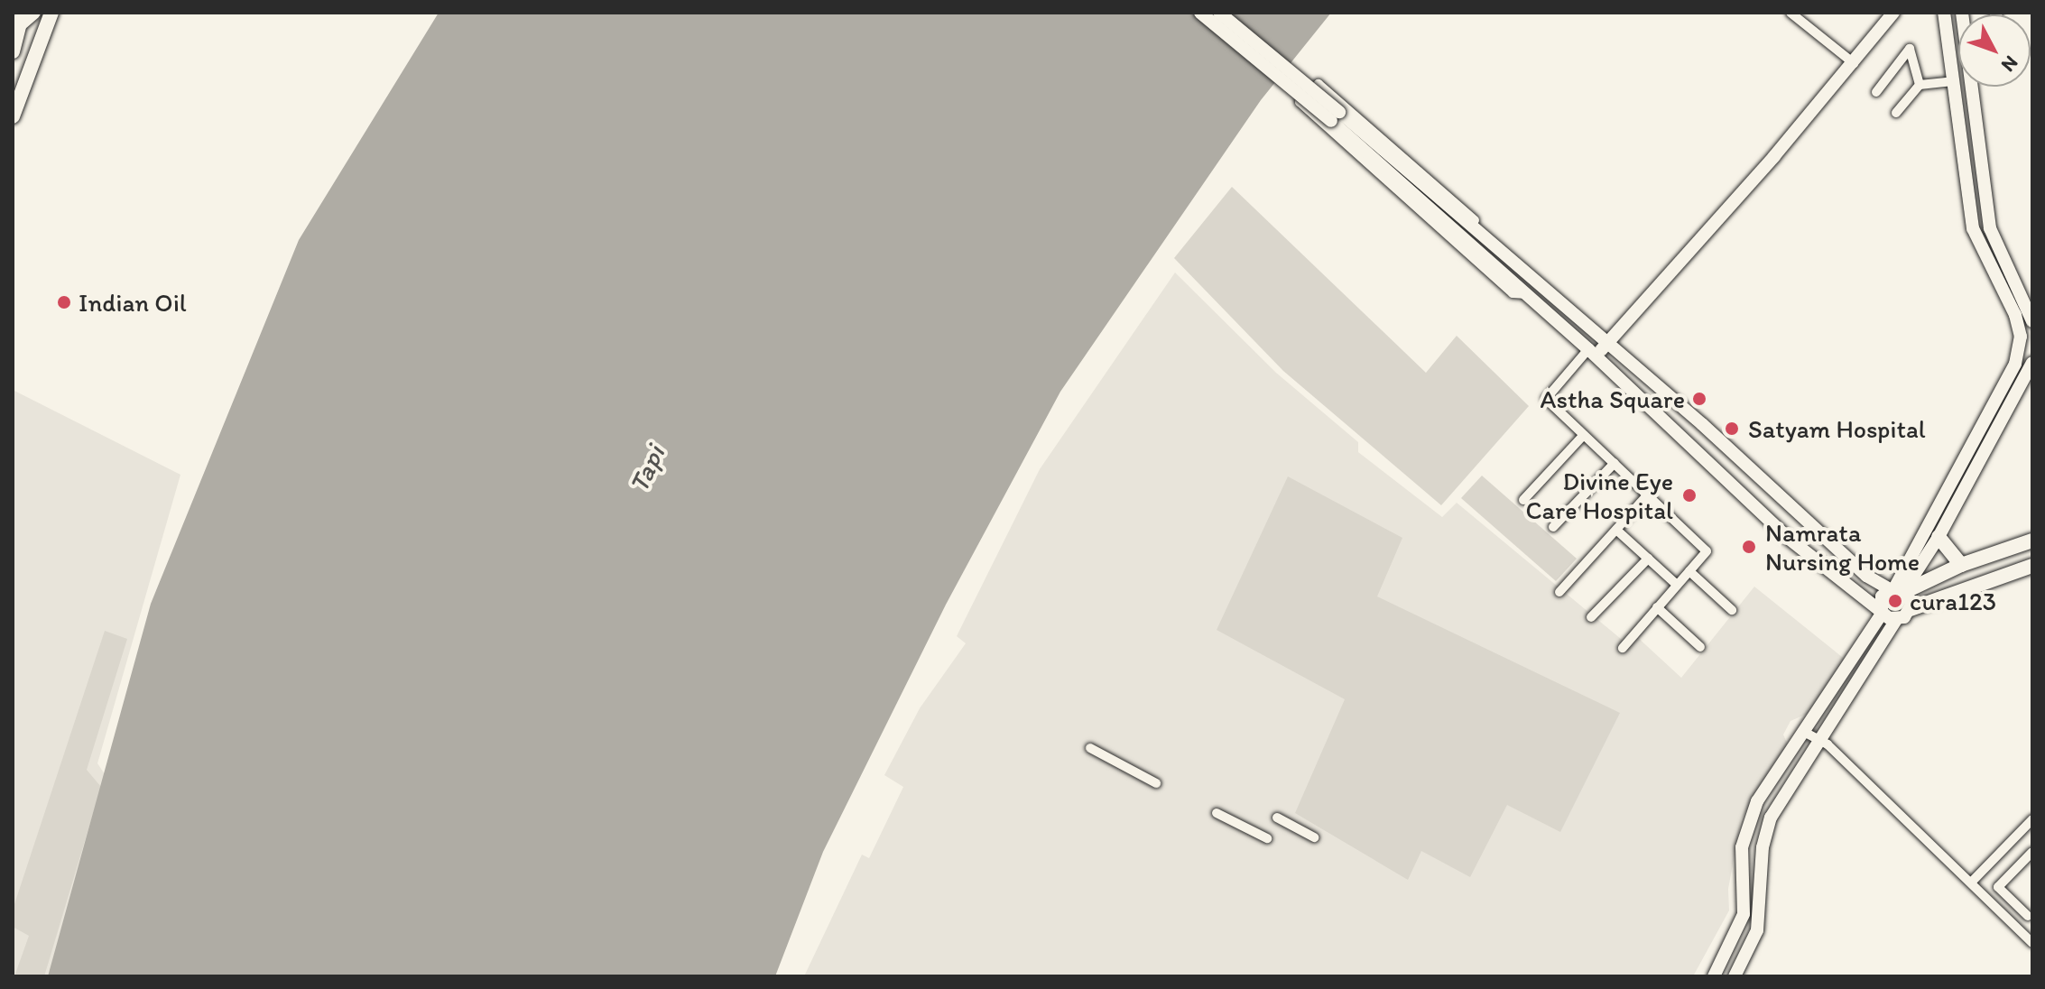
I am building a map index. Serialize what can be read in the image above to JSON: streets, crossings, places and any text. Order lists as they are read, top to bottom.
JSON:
{
  "water": ["Tapi"],
  "places": [
    "Indian Oil",
    "Astha Square",
    "Satyam Hospital",
    "Divine Eye Care Hospital",
    "Namrata Nursing Home",
    "cura123"
  ],
  "north": "bottom right"
}
